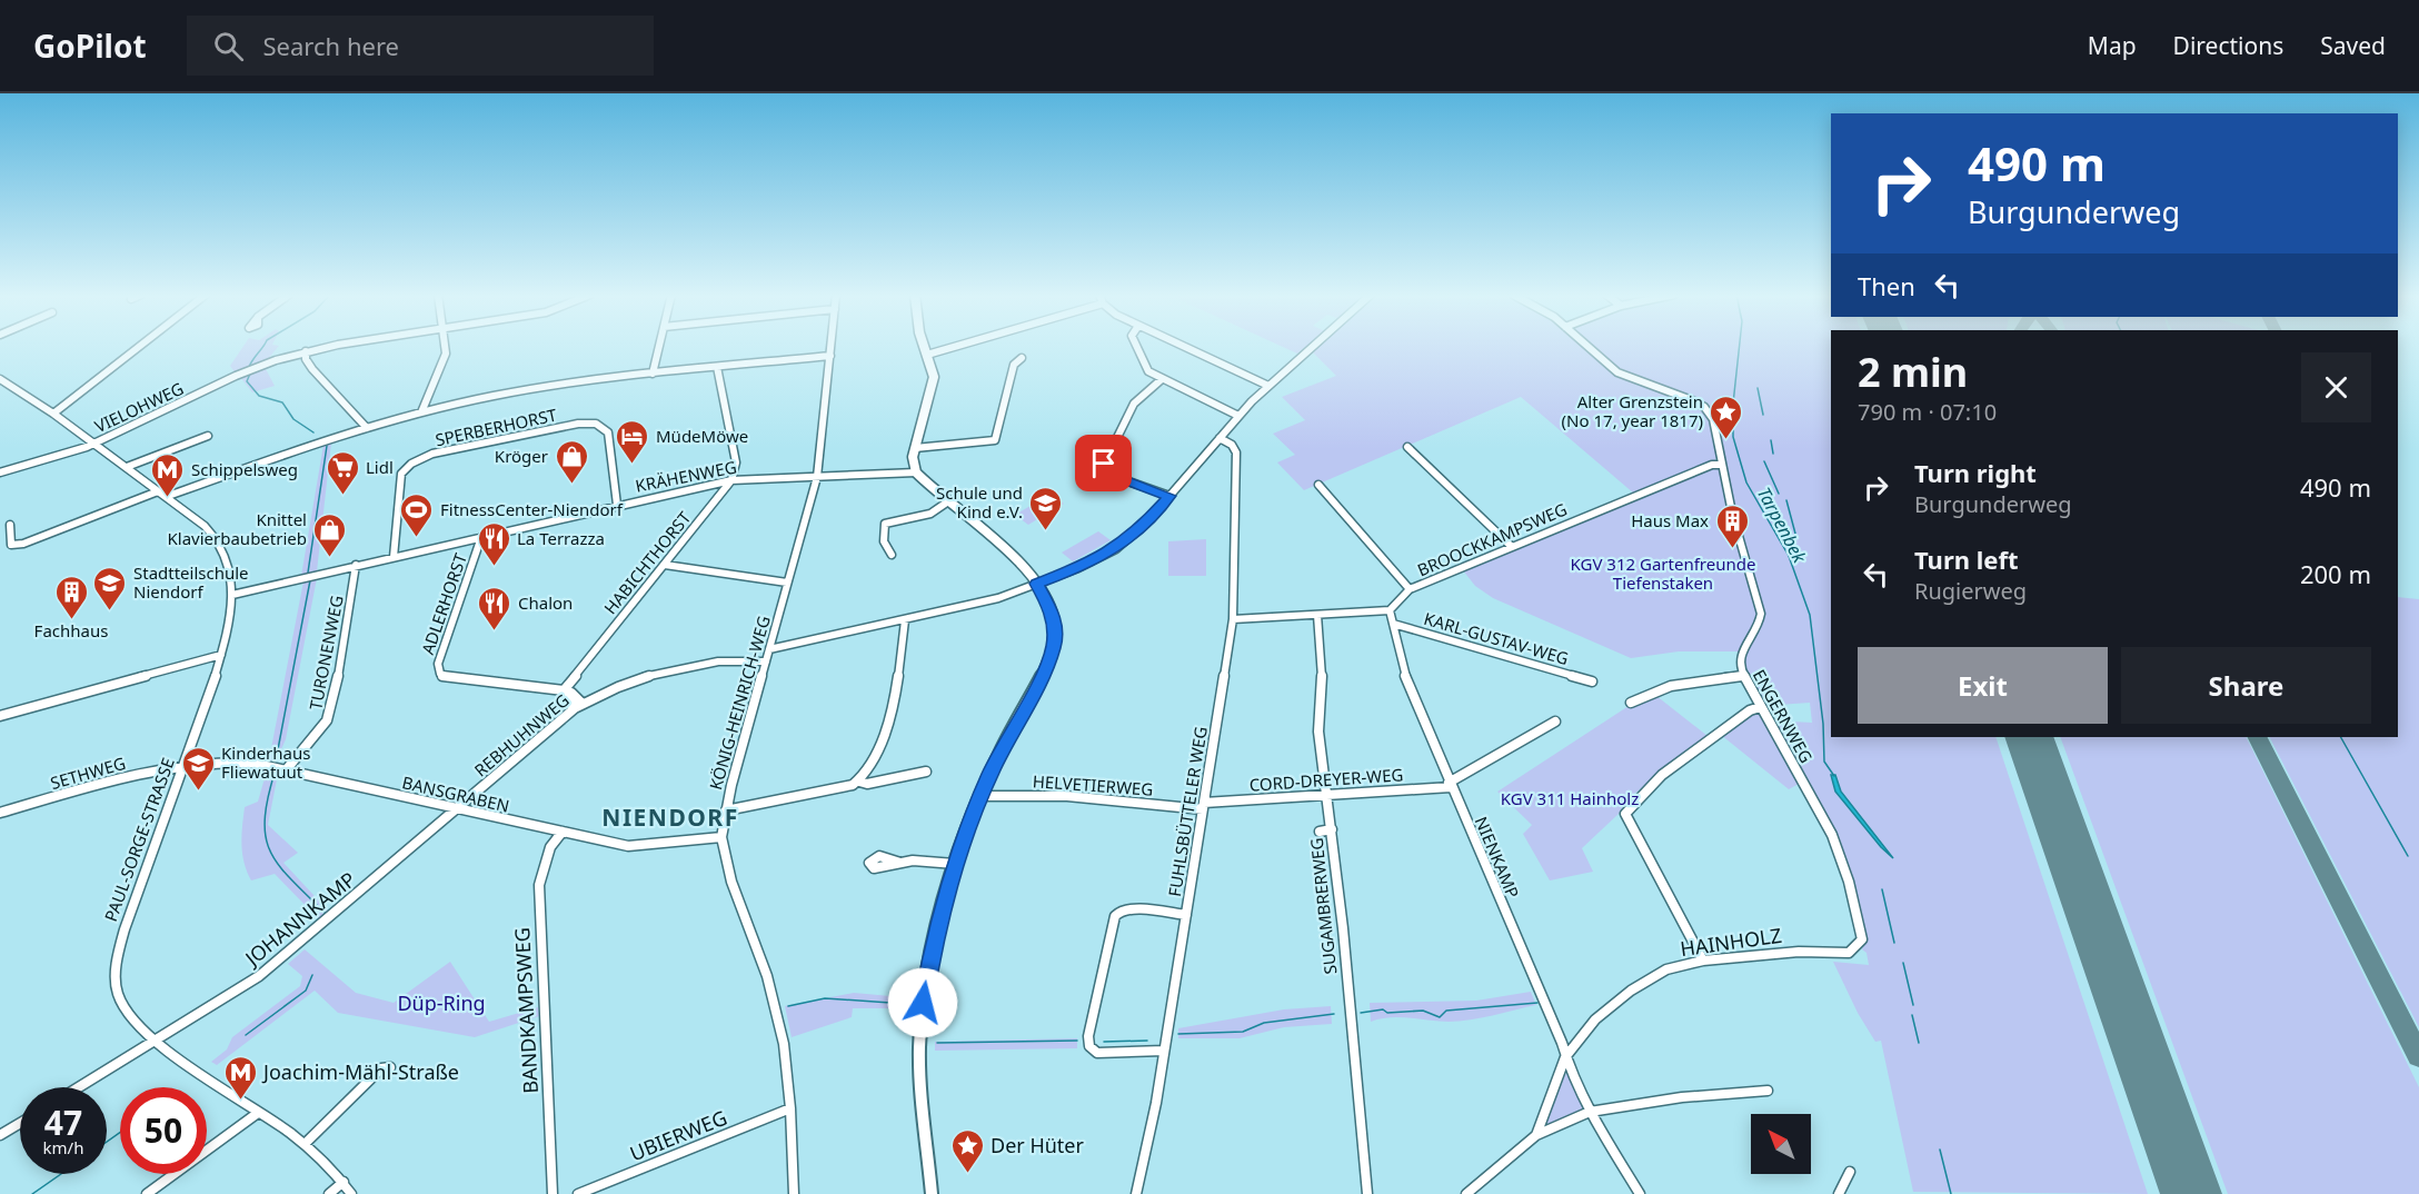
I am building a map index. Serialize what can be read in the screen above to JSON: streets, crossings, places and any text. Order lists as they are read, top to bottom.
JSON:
{
  "streets": {
    "street": [
      "VIELOHWEG",
      "SPERBERHORST",
      "KRÄHENWEG",
      "BROOCKKAMPSWEG",
      "HABICHTHORST",
      "ADLERHORST",
      "KARL-GUSTAV-WEG",
      "TURONENWEG",
      "KÖNIG-HEINRICH-WEG",
      "ENGERNWEG",
      "REBHUHNWEG",
      "SETHWEG",
      "CORD-DREYER-WEG",
      "HELVETIERWEG",
      "BANSGRABEN",
      "FUHLSBÜTTELER WEG",
      "PAUL-SORGE-STRASSE",
      "NIENKAMP",
      "SUGAMBRERWEG",
      "JOHANNKAMP",
      "HAINHOLZ",
      "BANDKAMPSWEG",
      "UBIERWEG"
    ]
  },
  "crossings": [
    ["VIELOHWEG", "PAUL-SORGE-STRASSE"],
    ["SPERBERHORST", "KRÄHENWEG"],
    ["KRÄHENWEG", "HABICHTHORST"],
    ["KRÄHENWEG", "ADLERHORST"],
    ["KRÄHENWEG", "TURONENWEG"],
    ["KRÄHENWEG", "KÖNIG-HEINRICH-WEG"],
    ["KRÄHENWEG", "PAUL-SORGE-STRASSE"],
    ["BROOCKKAMPSWEG", "ENGERNWEG"],
    ["BROOCKKAMPSWEG", "NIENKAMP"],
    ["HABICHTHORST", "ADLERHORST"],
    ["KARL-GUSTAV-WEG", "NIENKAMP"],
    ["TURONENWEG", "BANSGRABEN"],
    ["KÖNIG-HEINRICH-WEG", "REBHUHNWEG"],
    ["KÖNIG-HEINRICH-WEG", "BANSGRABEN"],
    ["KÖNIG-HEINRICH-WEG", "UBIERWEG"],
    ["ENGERNWEG", "HAINHOLZ"],
    ["REBHUHNWEG", "BANSGRABEN"],
    ["REBHUHNWEG", "JOHANNKAMP"],
    ["SETHWEG", "BANSGRABEN"],
    ["SETHWEG", "PAUL-SORGE-STRASSE"],
    ["CORD-DREYER-WEG", "HELVETIERWEG"],
    ["CORD-DREYER-WEG", "FUHLSBÜTTELER WEG"],
    ["CORD-DREYER-WEG", "NIENKAMP"],
    ["CORD-DREYER-WEG", "SUGAMBRERWEG"],
    ["HELVETIERWEG", "FUHLSBÜTTELER WEG"],
    ["BANSGRABEN", "PAUL-SORGE-STRASSE"],
    ["BANSGRABEN", "JOHANNKAMP"],
    ["BANSGRABEN", "BANDKAMPSWEG"],
    ["PAUL-SORGE-STRASSE", "JOHANNKAMP"],
    ["NIENKAMP", "HAINHOLZ"]
  ],
  "districts": ["NIENDORF"],
  "water": ["Tarpenbek"],
  "parks": ["KGV 312 Gartenfreunde Tiefenstaken", "KGV 311 Hainholz", "Düp-Ring"],
  "places": {
    "place": ["Alter Grenzstein (No 17, year 1817)", "Der Hüter"],
    "hotel": ["MüdeMöwe"],
    "shop": ["Kröger", "Knittel Klavierbaubetrieb"],
    "supermarket": ["Lidl"],
    "metro station": ["Schippelsweg", "Joachim-Mähl-Straße"],
    "school or university": ["Schule und Kind e.V.", "Stadtteilschule Niendorf", "Kinderhaus Fliewatuut"],
    "sports": ["FitnessCenter-Niendorf"],
    "building": ["Haus Max", "Fachhaus"],
    "restaurant": ["La Terrazza", "Chalon"]
  },
  "north": "top left",
  "page": {
    "header": "GoPilot",
    "search": "Search here",
    "nav": ["Map", "Directions", "Saved"],
    "turn": ["490 m", "Burgunderweg"],
    "then": "Then",
    "heading": ["2 min", "790 m · 07:10"],
    "list": [
      {
        "name": "Turn right",
        "note": "Burgunderweg",
        "value": "490 m"
      },
      {
        "name": "Turn left",
        "note": "Rugierweg",
        "value": "200 m"
      }
    ],
    "buttons": ["Exit", "Share"],
    "speed": "47 km/h",
    "limit": "50"
  }
}
